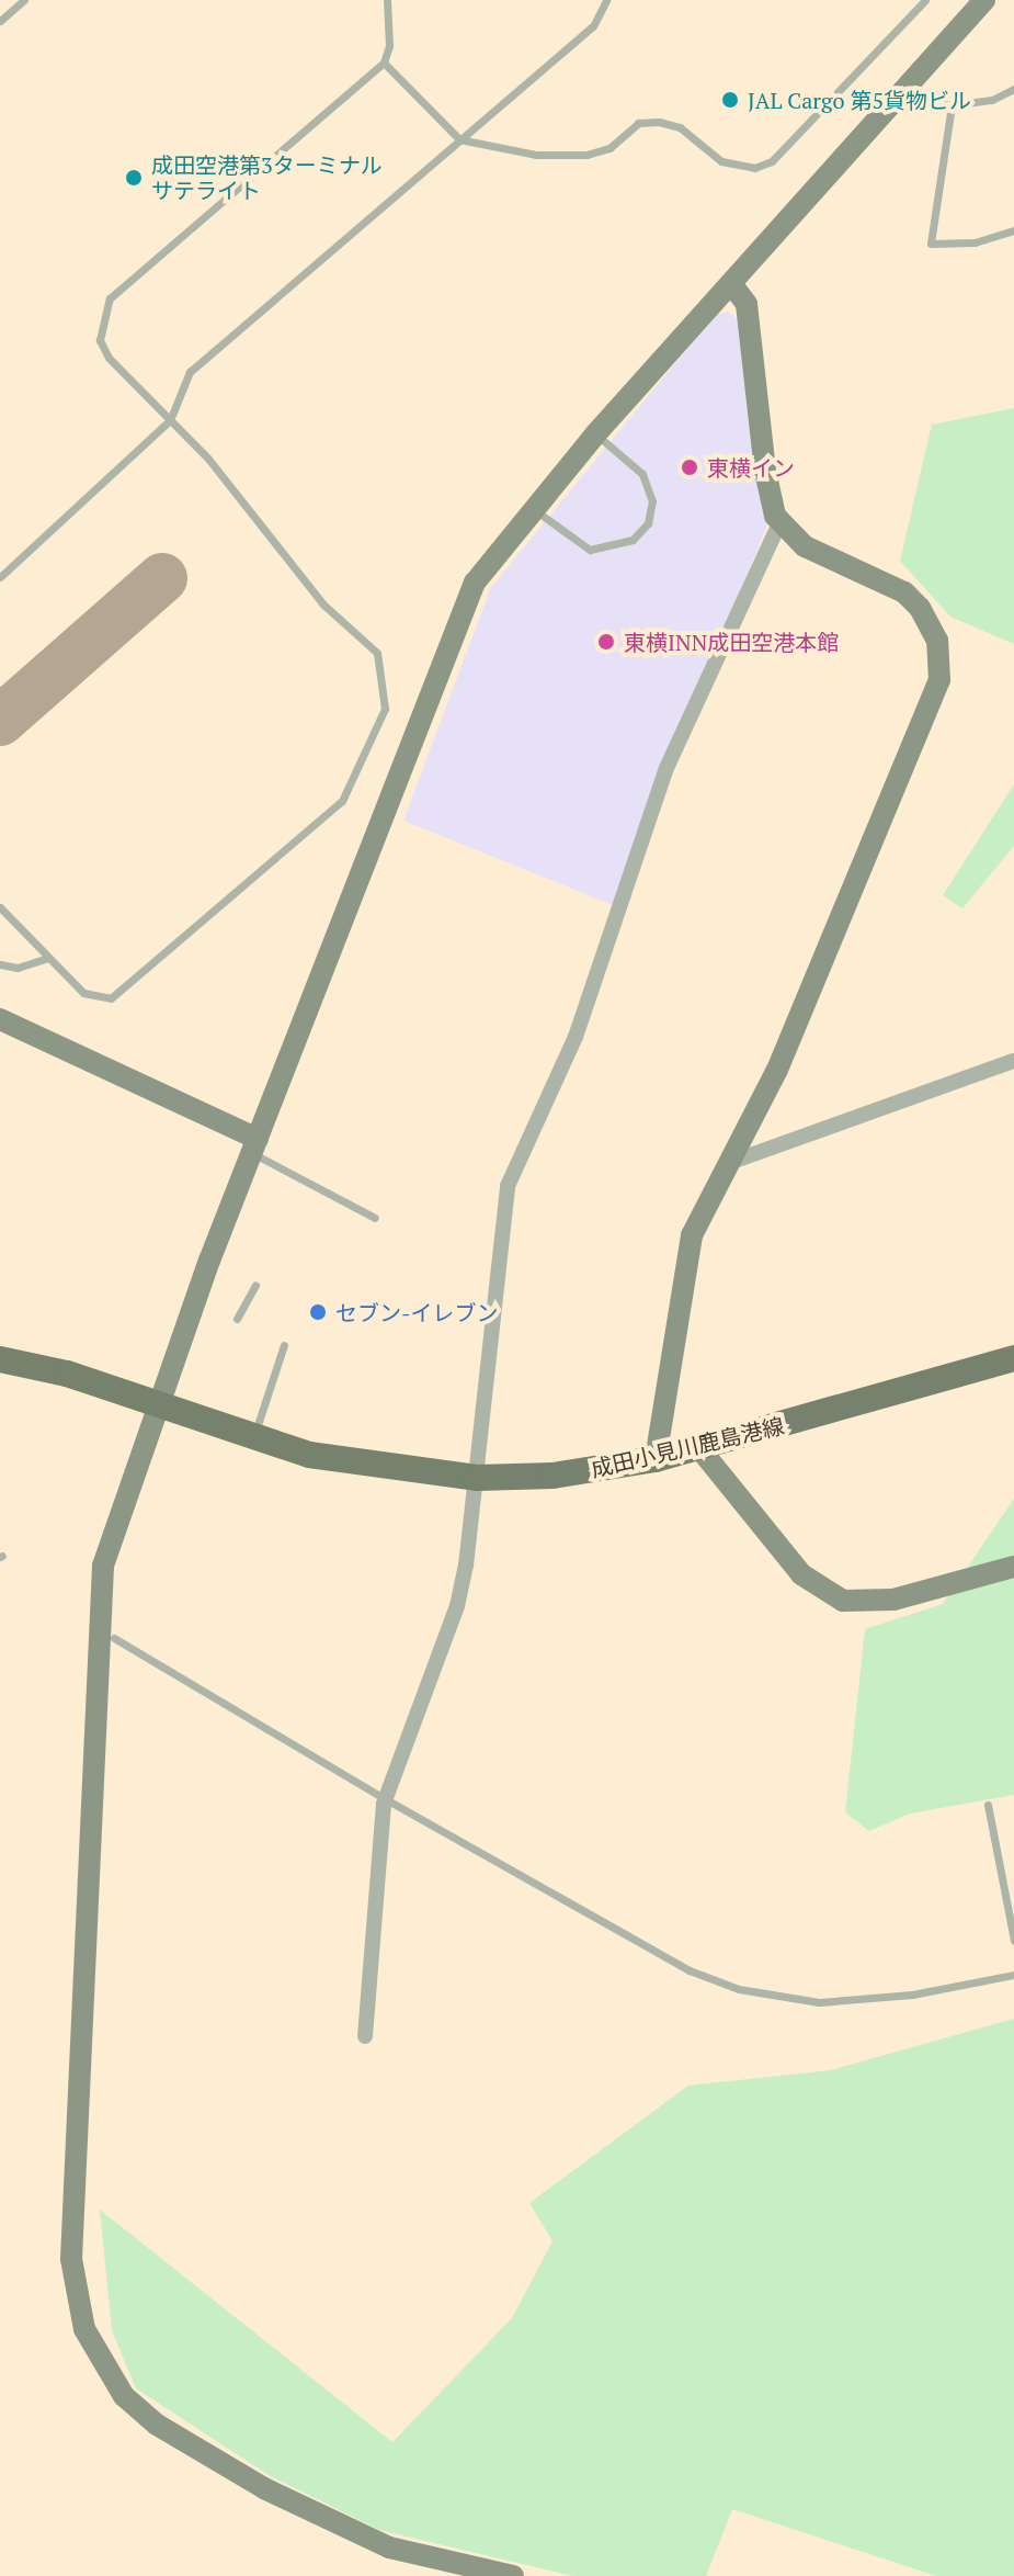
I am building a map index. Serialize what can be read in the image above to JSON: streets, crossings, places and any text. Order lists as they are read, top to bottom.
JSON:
{
  "streets": {
    "main road": ["成田小見川鹿島港線"]
  },
  "places": [
    "JAL Cargo 第5貨物ビル",
    "成田空港第3ターミナル サテライト",
    "東横イン",
    "東横INN成田空港本館",
    "セブン-イレブン"
  ]
}
